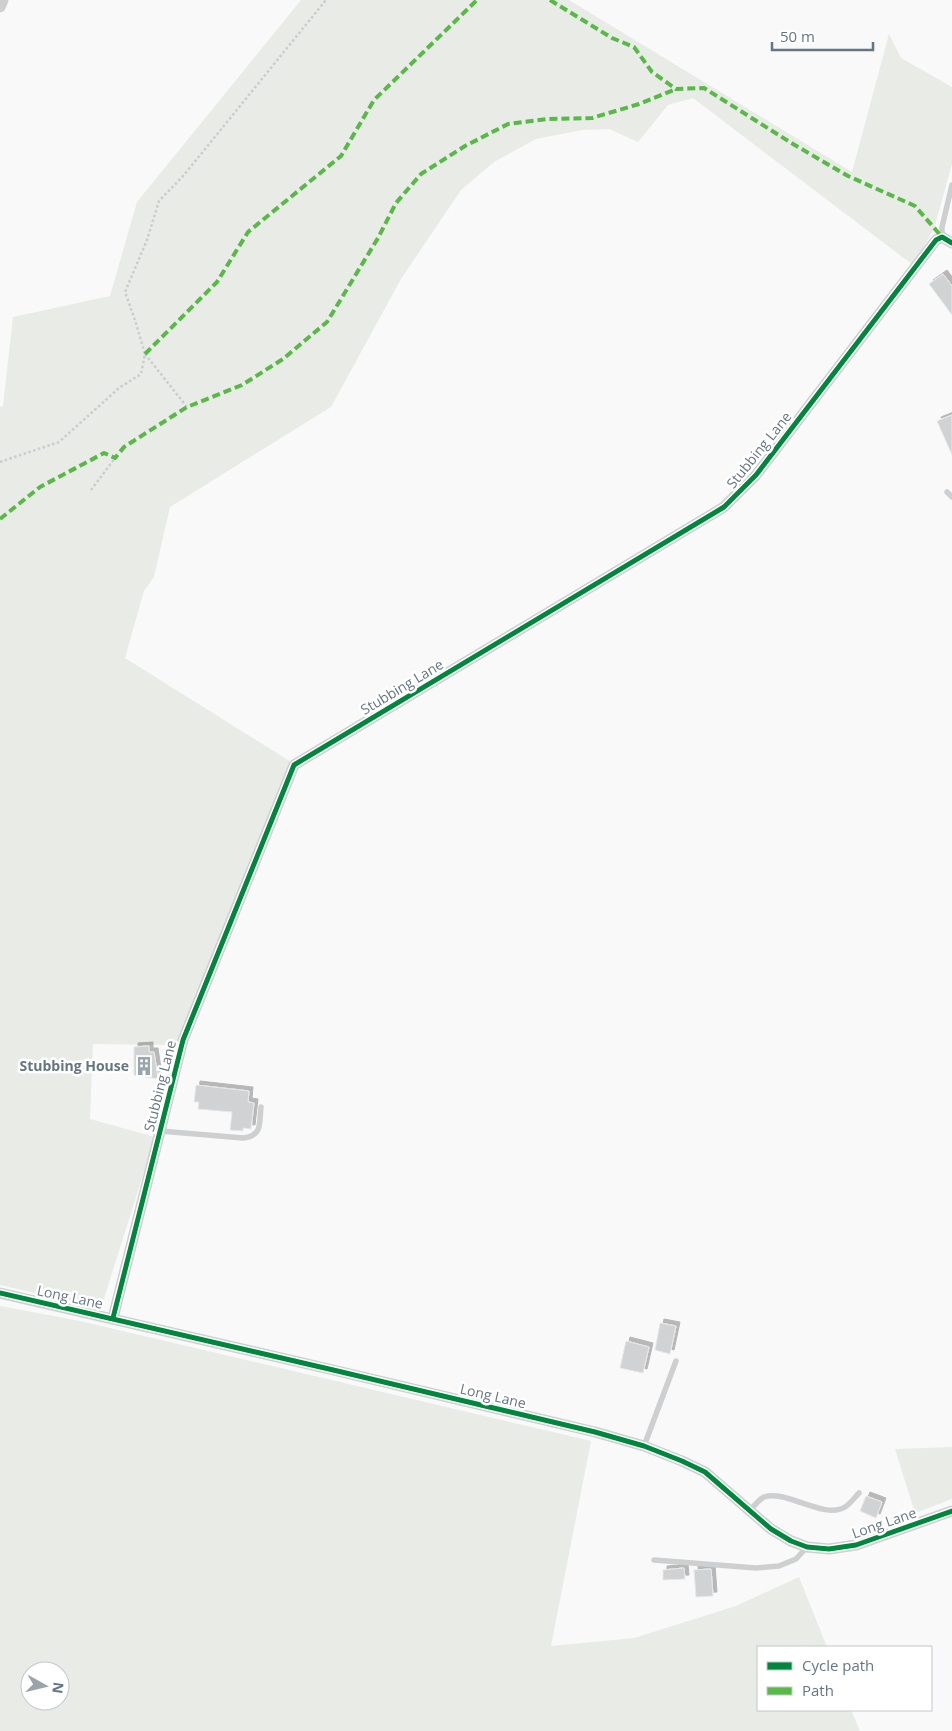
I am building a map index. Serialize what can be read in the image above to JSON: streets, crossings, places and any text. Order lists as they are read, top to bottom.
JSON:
{
  "streets": {
    "street": ["Stubbing Lane", "Long Lane"]
  },
  "crossings": [
    ["Stubbing Lane", "Long Lane"]
  ],
  "places": {
    "building": ["Stubbing House"]
  },
  "legend": ["Cycle path", "Path"],
  "scale_bar": "50 m",
  "north": "right"
}
